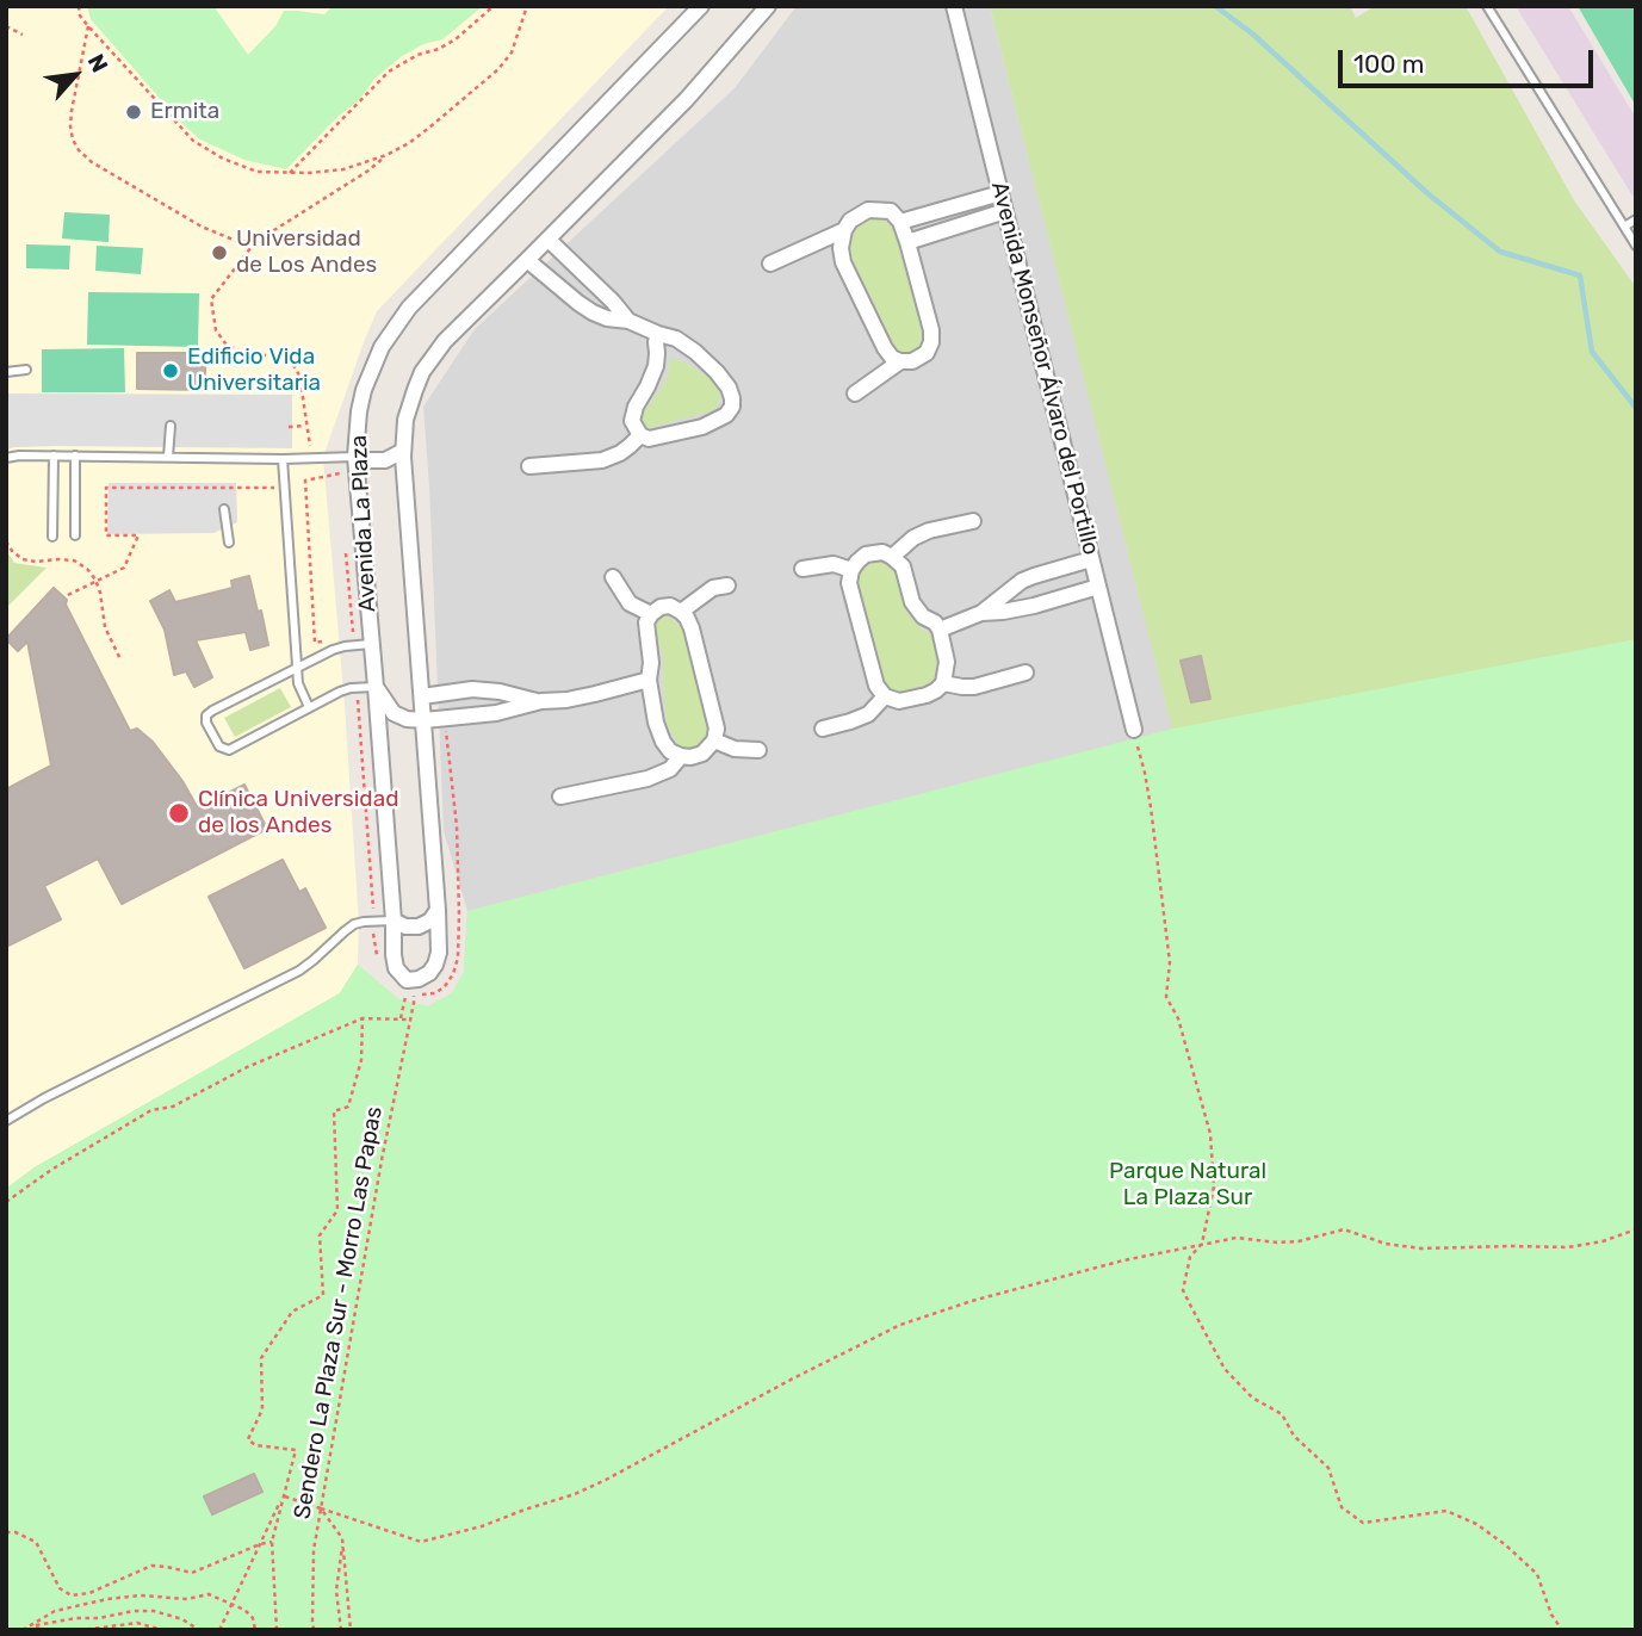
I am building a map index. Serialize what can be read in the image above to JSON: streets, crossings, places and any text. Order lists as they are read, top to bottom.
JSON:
{
  "streets": {
    "street": ["Avenida Monseñor Álvaro del Portillo", "Avenida La Plaza"],
    "path": ["Sendero La Plaza Sur - Morro Las Papas"]
  },
  "parks": ["Parque Natural La Plaza Sur"],
  "places": [
    "Ermita",
    "Universidad de Los Andes",
    "Edificio Vida Universitaria",
    "Clínica Universidad de los Andes"
  ],
  "scale_bar": "100 m",
  "north": "top right"
}
